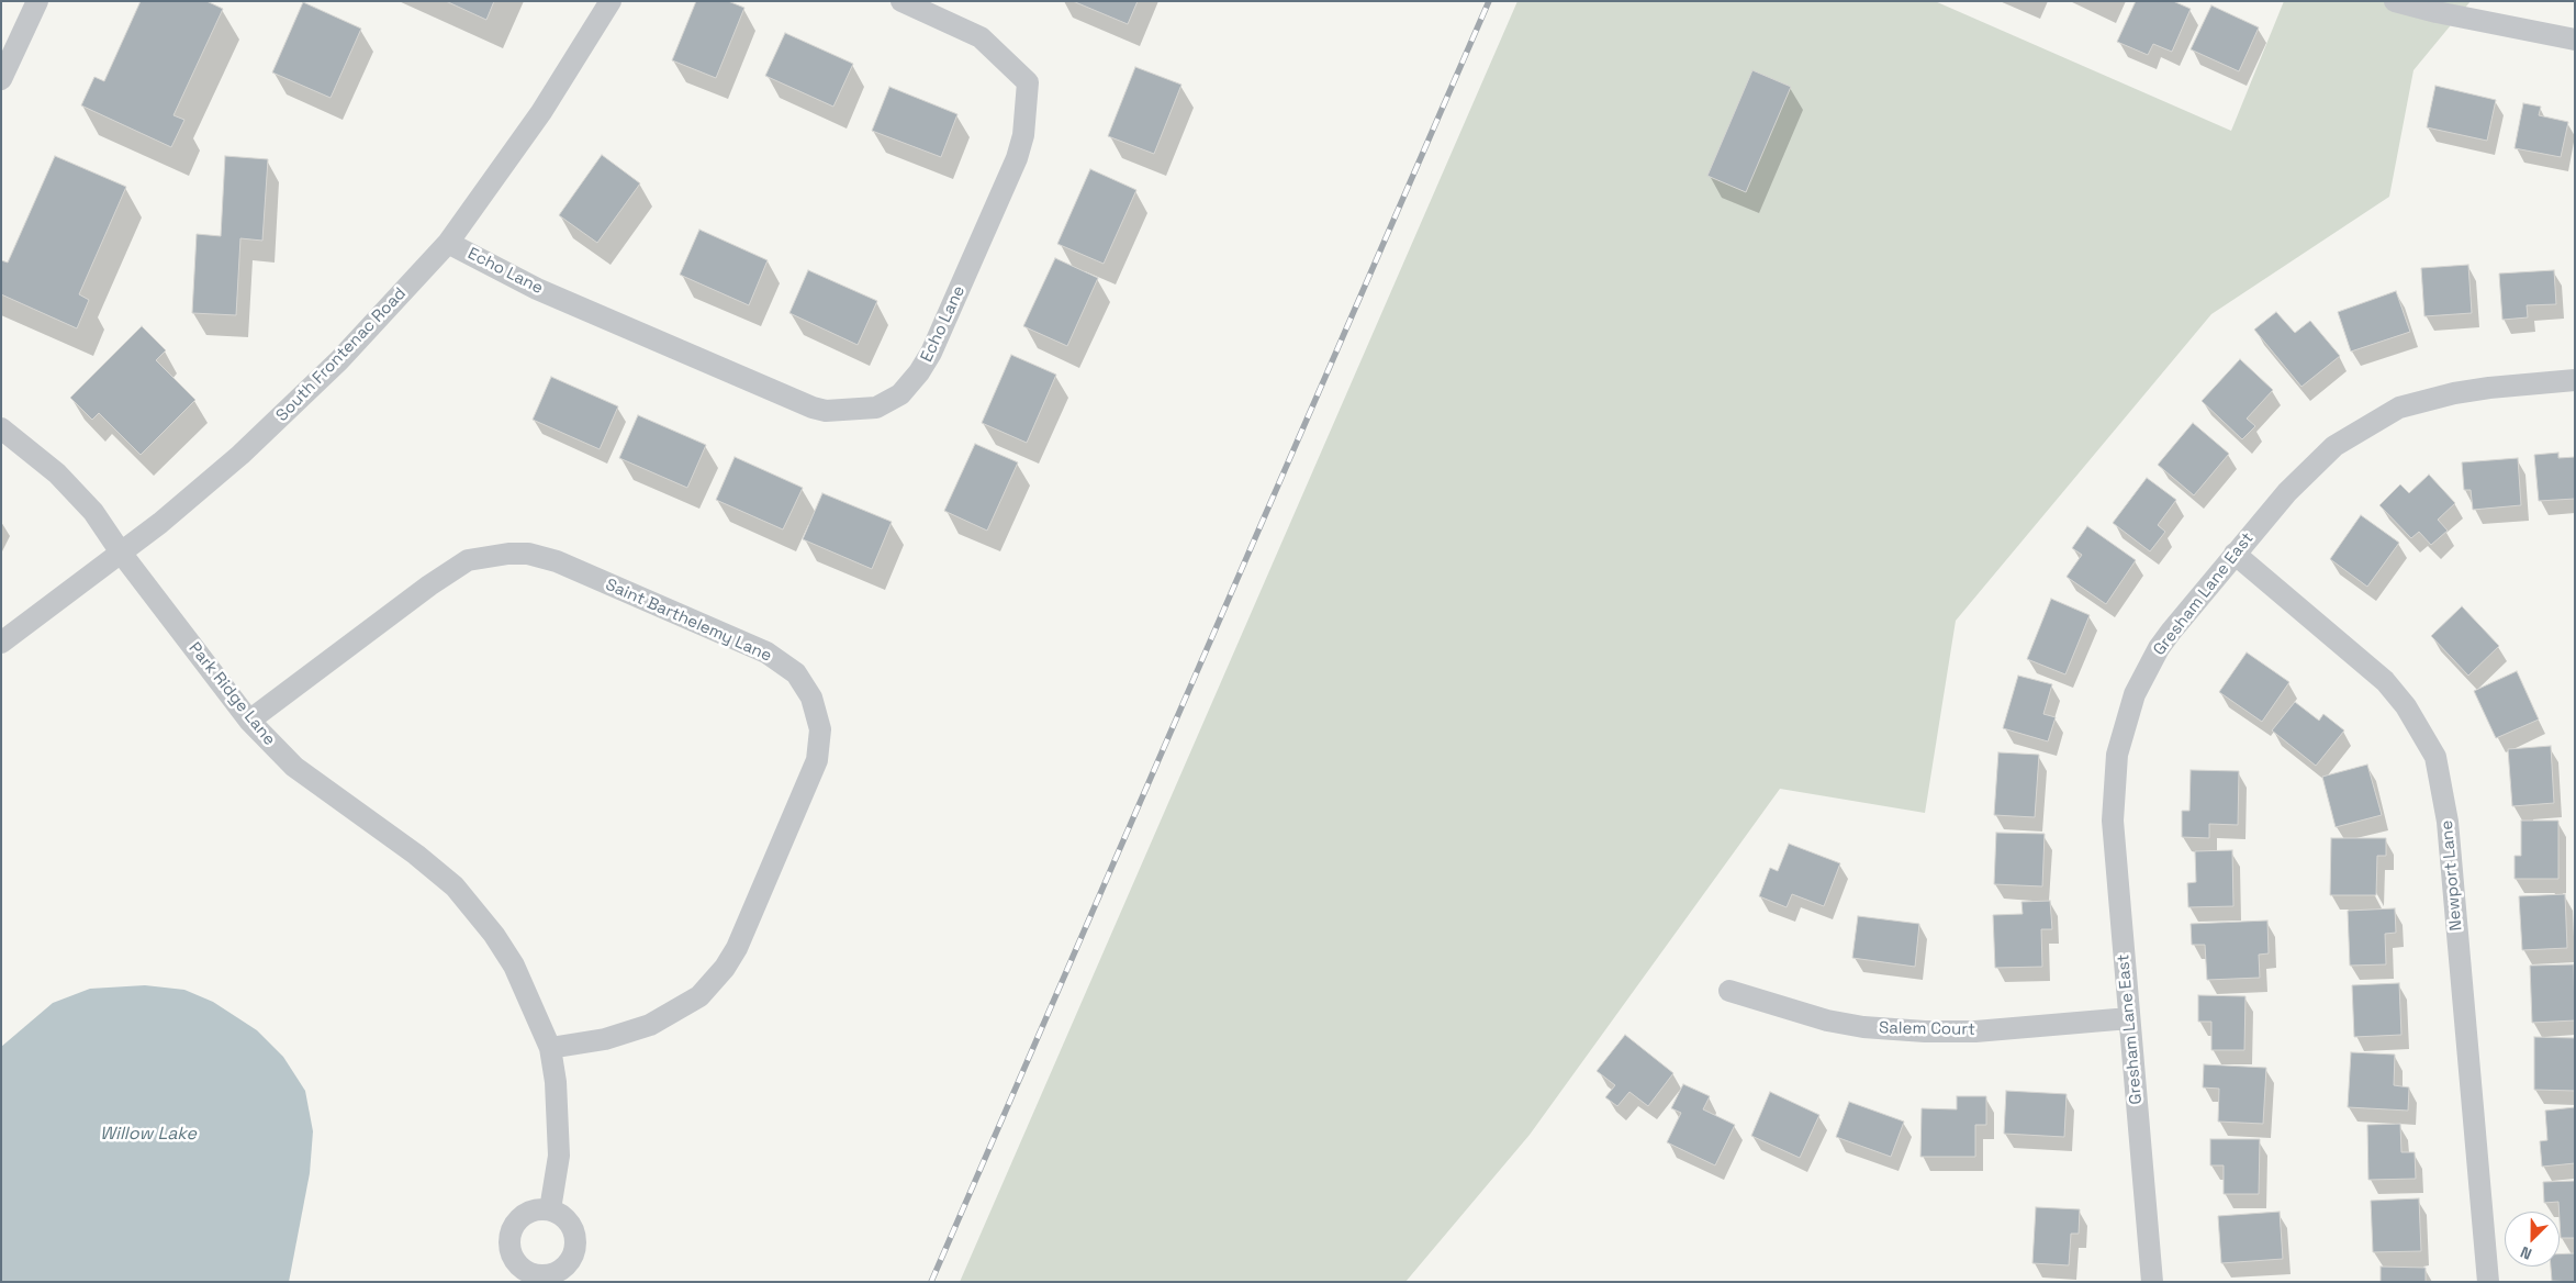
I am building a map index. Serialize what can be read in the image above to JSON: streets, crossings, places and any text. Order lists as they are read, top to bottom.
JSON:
{
  "streets": {
    "street": [
      "Echo Lane",
      "South Frontenac Road",
      "Gresham Lane East",
      "Saint Barthelemy Lane",
      "Park Ridge Lane",
      "Newport Lane",
      "Salem Court"
    ]
  },
  "crossings": [
    ["Echo Lane", "South Frontenac Road"],
    ["South Frontenac Road", "Park Ridge Lane"],
    ["Gresham Lane East", "Newport Lane"],
    ["Gresham Lane East", "Salem Court"],
    ["Saint Barthelemy Lane", "Park Ridge Lane"]
  ],
  "water": ["Willow Lake"],
  "north": "bottom left"
}
